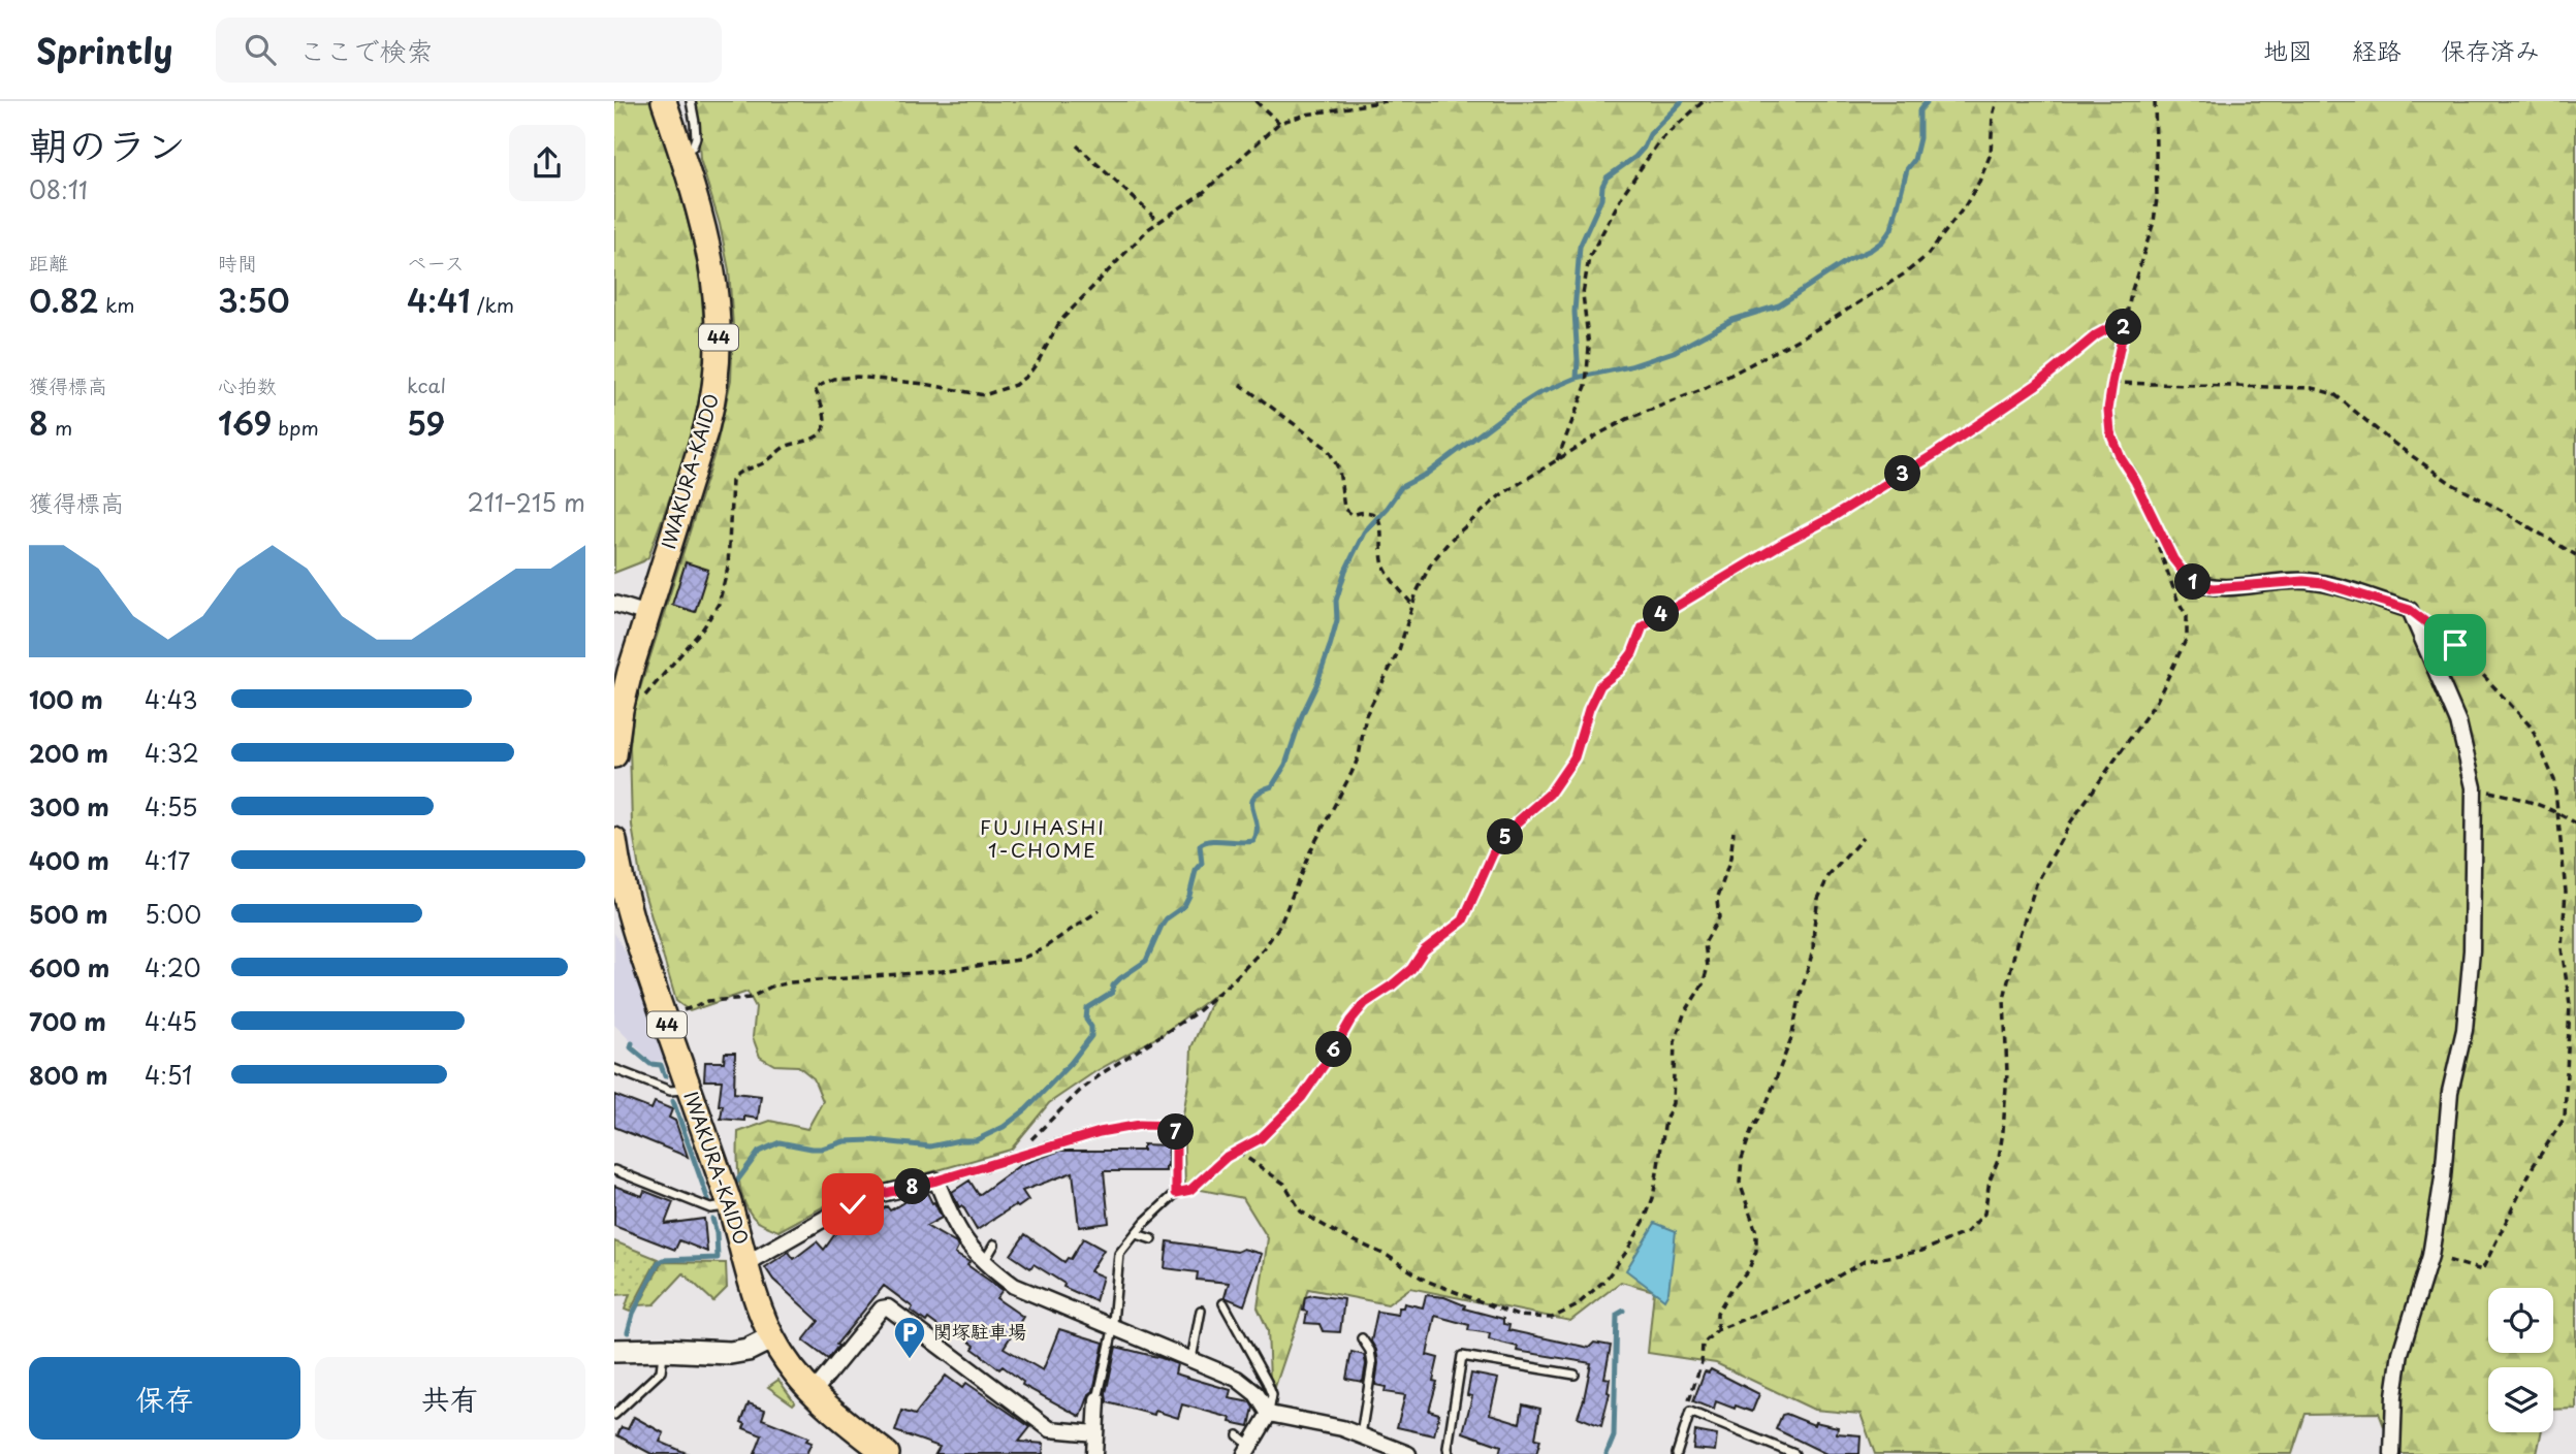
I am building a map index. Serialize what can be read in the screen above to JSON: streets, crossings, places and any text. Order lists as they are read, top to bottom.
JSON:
{
  "streets": {
    "main road": ["44", "IWAKURA-KAIDO"]
  },
  "districts": ["FUJIHASHI 1-CHOME"],
  "places": {
    "parking": ["関塚駐車場"]
  },
  "page": {
    "header": "Sprintly",
    "search": "ここで検索",
    "nav": ["地図", "経路", "保存済み"],
    "heading": ["朝のラン", "08:11"],
    "stats": [
      ["距離", "0.82 km"],
      ["時間", "3:50"],
      ["ペース", "4:41 /km"],
      ["獲得標高", "8 m"],
      ["心拍数", "169 bpm"],
      ["kcal", "59"]
    ],
    "pins": [
      "2",
      "3",
      "1",
      "4",
      "5",
      "6",
      "7",
      "8"
    ],
    "chart": ["獲得標高", "211–215 m"],
    "list": [
      {
        "name": "100 m",
        "note": "4:43"
      },
      {
        "name": "200 m",
        "note": "4:32"
      },
      {
        "name": "300 m",
        "note": "4:55"
      },
      {
        "name": "400 m",
        "note": "4:17"
      },
      {
        "name": "500 m",
        "note": "5:00"
      },
      {
        "name": "600 m",
        "note": "4:20"
      },
      {
        "name": "700 m",
        "note": "4:45"
      },
      {
        "name": "800 m",
        "note": "4:51"
      }
    ],
    "buttons": ["保存", "共有"]
  }
}
